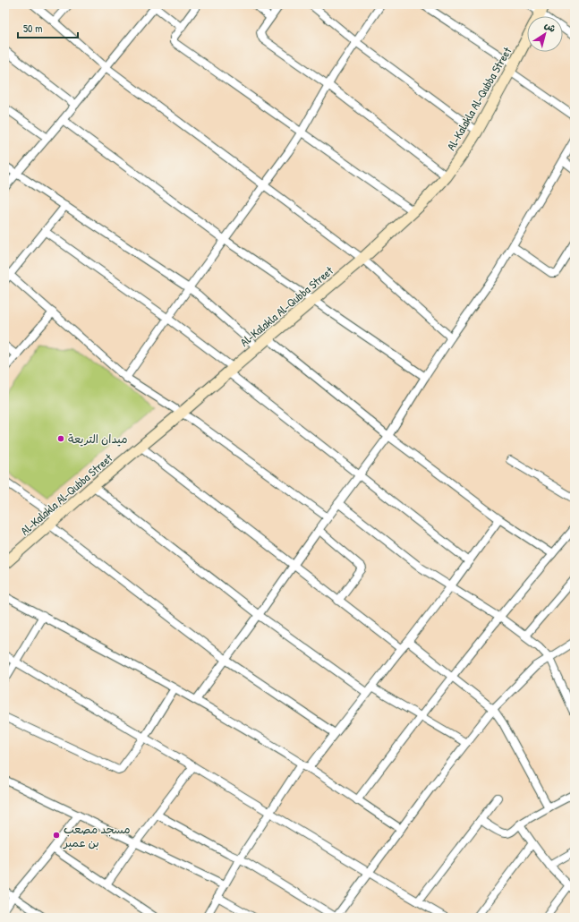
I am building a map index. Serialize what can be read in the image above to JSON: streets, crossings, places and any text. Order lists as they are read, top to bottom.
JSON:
{
  "streets": {
    "street": ["Al-Kalakla Al-Qubba Street"]
  },
  "places": ["ميدان التريعة", "مسجد مصعب بن عمير"],
  "scale_bar": "50 m",
  "north": "top right"
}
